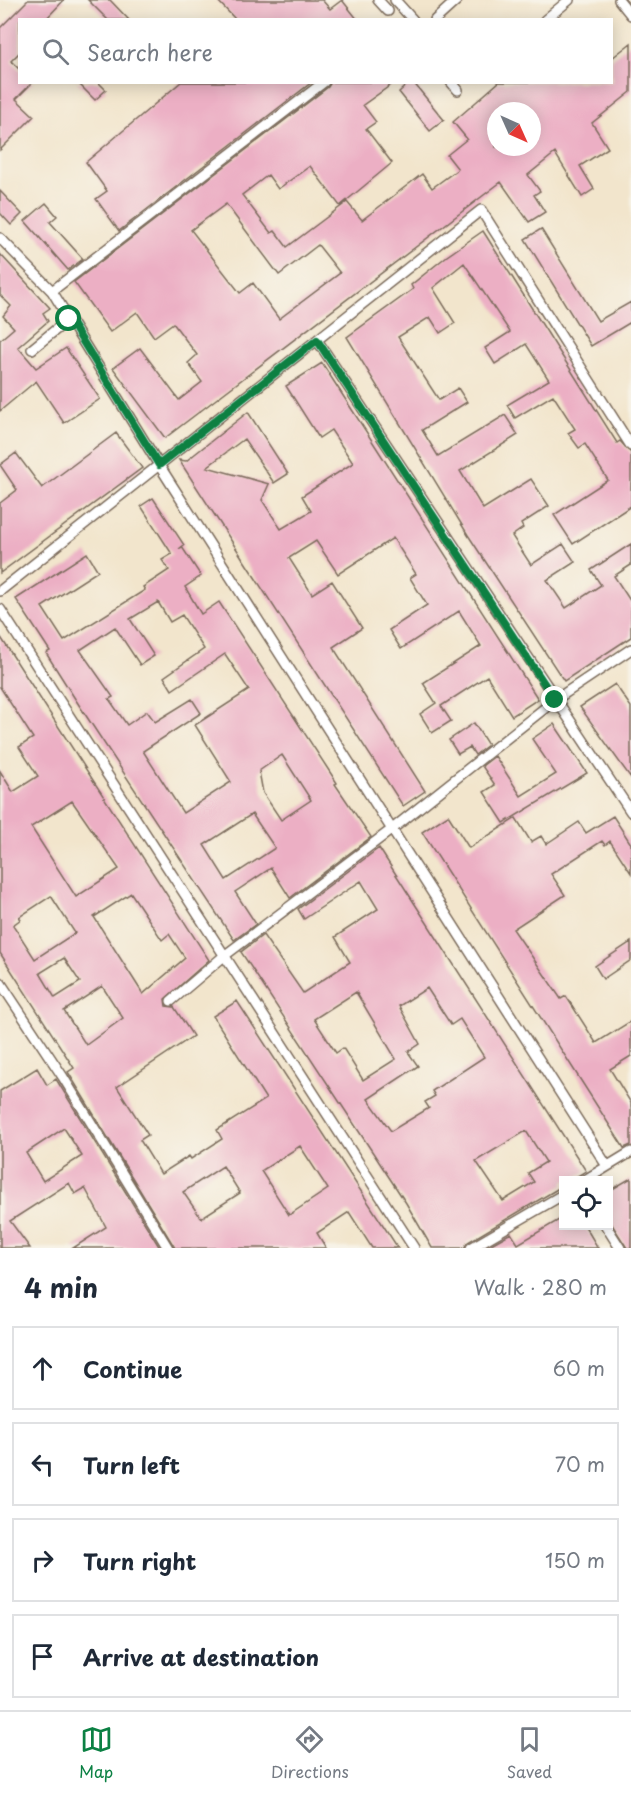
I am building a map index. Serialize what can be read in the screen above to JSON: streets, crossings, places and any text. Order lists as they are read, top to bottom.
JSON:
{
  "north": "bottom right",
  "page": {
    "search": "Search here",
    "heading": ["4 min", "Walk · 280 m"],
    "list": [
      ["Continue", "60 m"],
      ["Turn left", "70 m"],
      ["Turn right", "150 m"],
      "Arrive at destination"
    ],
    "nav": ["Map", "Directions", "Saved"]
  }
}
